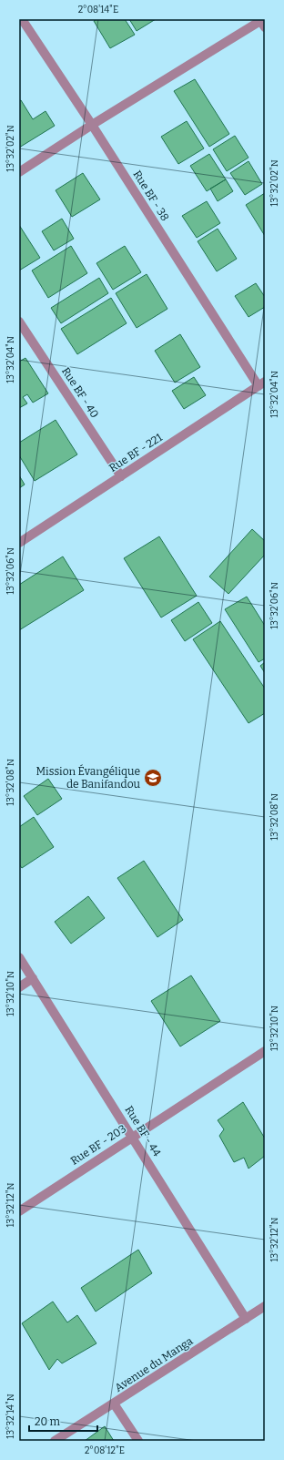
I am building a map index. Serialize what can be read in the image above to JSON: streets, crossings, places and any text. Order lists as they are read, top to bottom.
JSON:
{
  "streets": {
    "street": [
      "Rue BF - 38",
      "Rue BF - 40",
      "Rue BF - 221",
      "Rue BF - 44",
      "Rue BF - 203",
      "Avenue du Manga"
    ]
  },
  "crossings": [
    ["Rue BF - 38", "Rue BF - 221"],
    ["Rue BF - 40", "Rue BF - 221"],
    ["Rue BF - 44", "Rue BF - 203"],
    ["Rue BF - 44", "Avenue du Manga"]
  ],
  "places": {
    "school or university": ["Mission Évangélique de Banifandou"]
  },
  "scale_bar": "20 m",
  "coordinates": [
    "2°08'14\"E",
    "13°32'02\"N",
    "13°32'04\"N",
    "13°32'06\"N",
    "13°32'08\"N",
    "13°32'10\"N",
    "13°32'12\"N",
    "13°32'14\"N",
    "2°08'12\"E"
  ]
}
